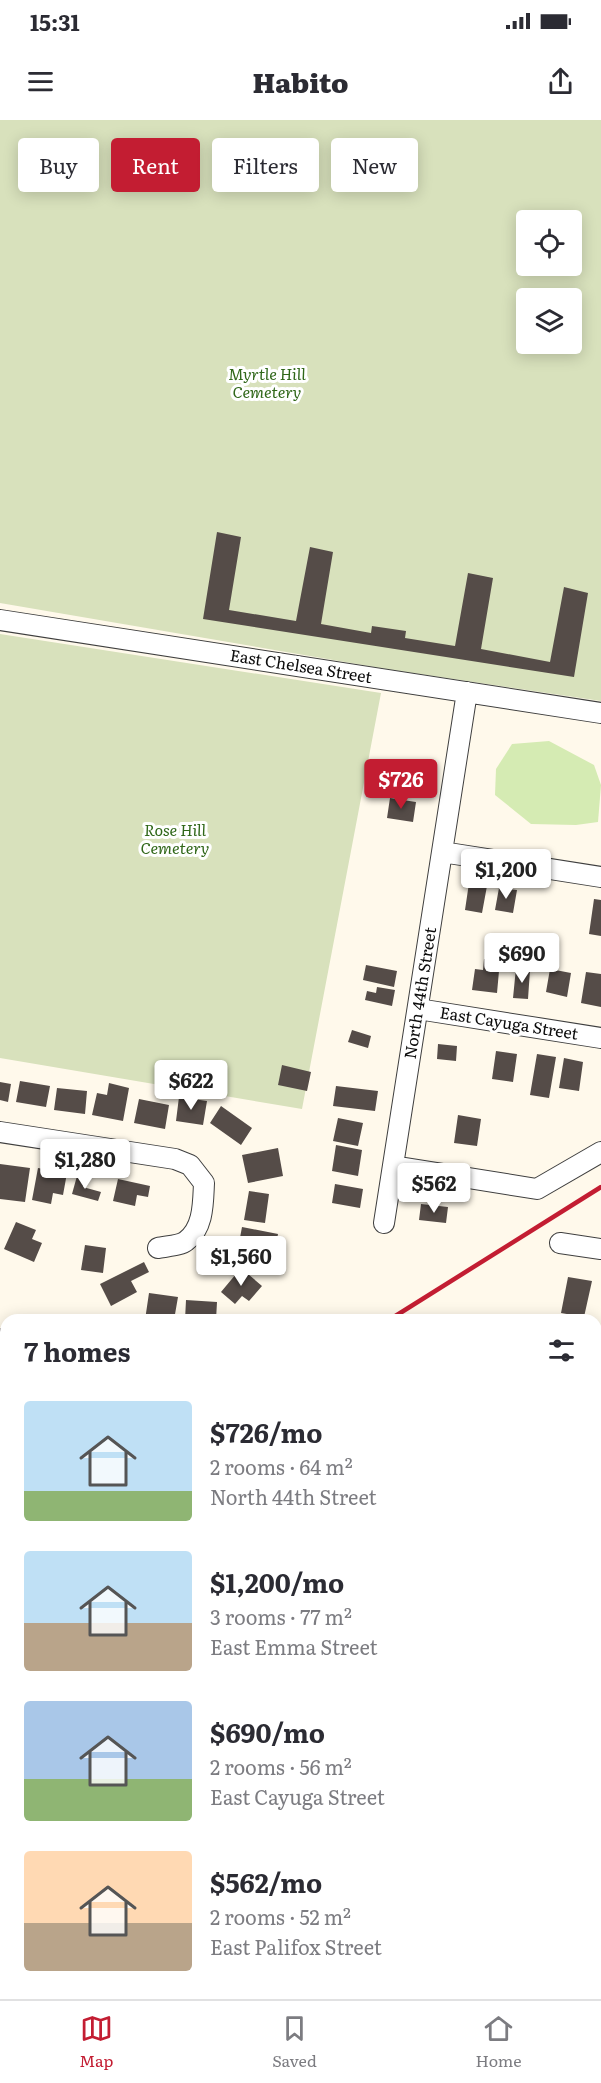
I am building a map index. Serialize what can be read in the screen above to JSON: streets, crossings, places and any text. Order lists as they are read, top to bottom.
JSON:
{
  "streets": {
    "street": ["East Chelsea Street", "North 44th Street", "East Cayuga Street"]
  },
  "crossings": [
    ["East Chelsea Street", "North 44th Street"],
    ["North 44th Street", "East Cayuga Street"]
  ],
  "parks": ["Myrtle Hill Cemetery", "Rose Hill Cemetery"],
  "page": {
    "status": "15:31",
    "header": "Habito",
    "chip": [
      "Buy",
      "Rent",
      "Filters",
      "New"
    ],
    "price": [
      "$726",
      "$1,200",
      "$690",
      "$622",
      "$1,280",
      "$562",
      "$1,560"
    ],
    "heading": "7 homes",
    "list": [
      {
        "name": "$726/mo",
        "note": "2 rooms · 64 m² · North 44th Street"
      },
      {
        "name": "$1,200/mo",
        "note": "3 rooms · 77 m² · East Emma Street"
      },
      {
        "name": "$690/mo",
        "note": "2 rooms · 56 m² · East Cayuga Street"
      },
      {
        "name": "$562/mo",
        "note": "2 rooms · 52 m² · East Palifox Street"
      }
    ],
    "tabs": ["Map", "Saved", "Home"]
  }
}
